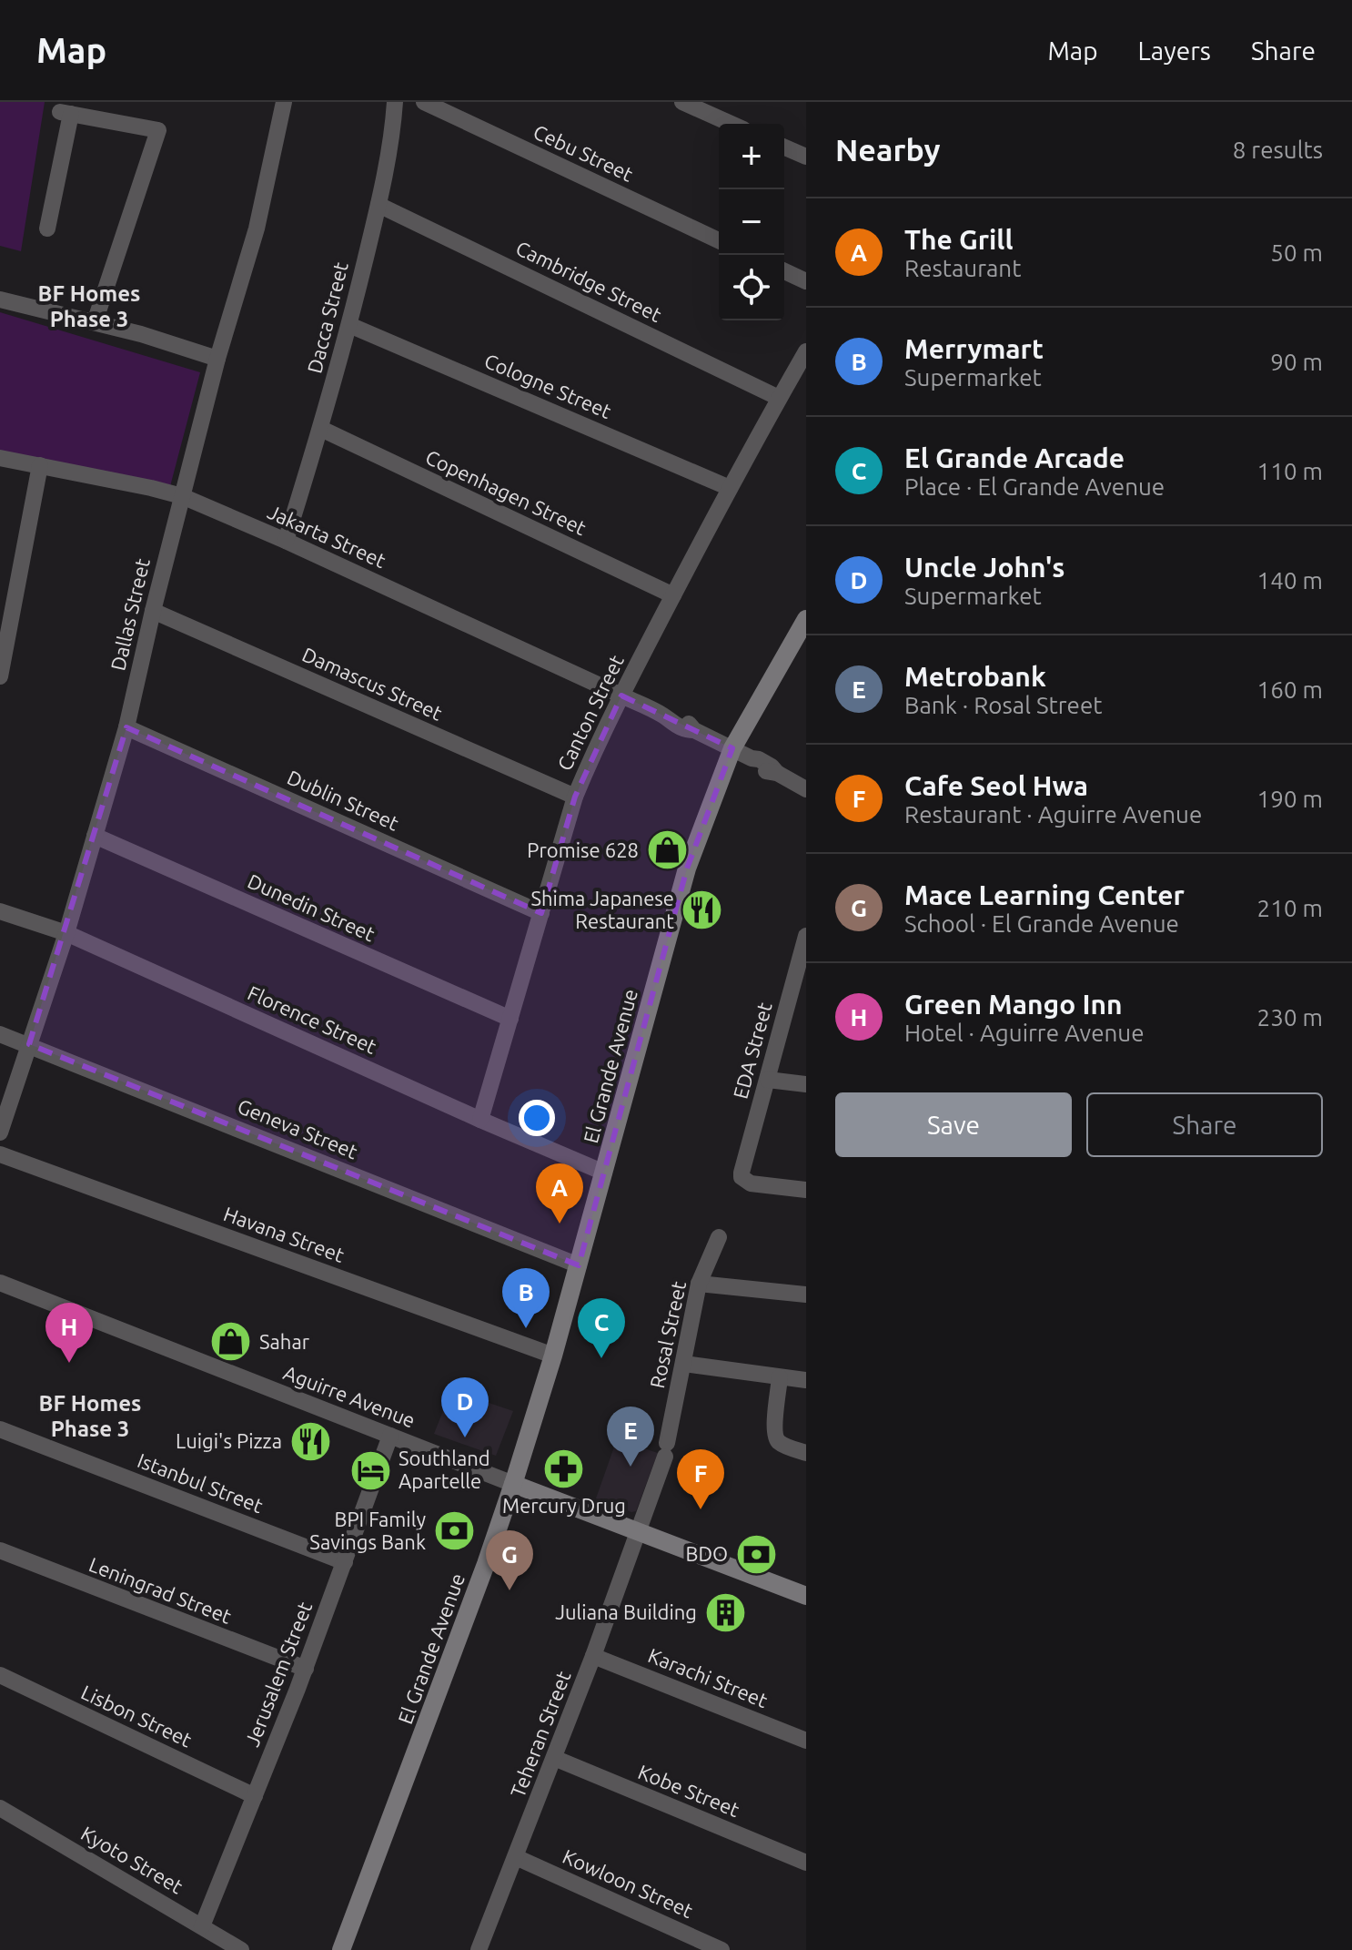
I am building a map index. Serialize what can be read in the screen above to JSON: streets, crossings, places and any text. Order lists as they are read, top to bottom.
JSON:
{
  "streets": {
    "street": [
      "Cebu Street",
      "Cambridge Street",
      "Dacca Street",
      "Cologne Street",
      "Copenhagen Street",
      "Jakarta Street",
      "Dallas Street",
      "Damascus Street",
      "Canton Street",
      "Dublin Street",
      "Dunedin Street",
      "Florence Street",
      "EDA Street",
      "El Grande Avenue",
      "Geneva Street",
      "Havana Street",
      "Rosal Street",
      "Aguirre Avenue",
      "Istanbul Street",
      "Leningrad Street",
      "Jerusalem Street",
      "Karachi Street",
      "Lisbon Street",
      "Teheran Street",
      "Kobe Street",
      "Kyoto Street",
      "Kowloon Street"
    ]
  },
  "crossings": [
    ["Cambridge Street", "Dacca Street"],
    ["Cambridge Street", "Canton Street"],
    ["Dacca Street", "Cologne Street"],
    ["Dacca Street", "Copenhagen Street"],
    ["Dacca Street", "Jakarta Street"],
    ["Cologne Street", "Canton Street"],
    ["Copenhagen Street", "Canton Street"],
    ["Jakarta Street", "Dallas Street"],
    ["Jakarta Street", "Canton Street"],
    ["Jakarta Street", "El Grande Avenue"],
    ["Dallas Street", "Damascus Street"],
    ["Dallas Street", "Dublin Street"],
    ["Dallas Street", "Dunedin Street"],
    ["Dallas Street", "Florence Street"],
    ["Dallas Street", "Geneva Street"],
    ["Damascus Street", "Canton Street"],
    ["Canton Street", "Dublin Street"],
    ["Canton Street", "Dunedin Street"],
    ["Canton Street", "Florence Street"],
    ["Florence Street", "El Grande Avenue"],
    ["El Grande Avenue", "Geneva Street"],
    ["El Grande Avenue", "Havana Street"],
    ["El Grande Avenue", "Aguirre Avenue"],
    ["Rosal Street", "Aguirre Avenue"],
    ["Rosal Street", "Teheran Street"],
    ["Aguirre Avenue", "Jerusalem Street"],
    ["Aguirre Avenue", "Teheran Street"],
    ["Istanbul Street", "Jerusalem Street"],
    ["Leningrad Street", "Jerusalem Street"],
    ["Jerusalem Street", "Lisbon Street"],
    ["Jerusalem Street", "Kyoto Street"],
    ["Karachi Street", "Teheran Street"],
    ["Teheran Street", "Kobe Street"],
    ["Teheran Street", "Kowloon Street"]
  ],
  "districts": ["BF Homes Phase 3", "BF Homes Phase 3"],
  "places": {
    "shop": ["Promise 628", "Sahar"],
    "restaurant": ["Shima Japanese Restaurant", "Luigi's Pizza"],
    "pharmacy": ["Mercury Drug"],
    "hotel": ["Southland Apartelle"],
    "bank": ["BPI Family Savings Bank", "BDO"],
    "building": ["Juliana Building"]
  },
  "page": {
    "header": "Map",
    "nav": ["Map", "Layers", "Share"],
    "heading": ["Nearby", "8 results"],
    "map_buttons": ["+", "−"],
    "list": [
      {
        "mark": "A",
        "name": "The Grill",
        "note": "Restaurant",
        "value": "50 m"
      },
      {
        "mark": "B",
        "name": "Merrymart",
        "note": "Supermarket",
        "value": "90 m"
      },
      {
        "mark": "C",
        "name": "El Grande Arcade",
        "note": "Place · El Grande Avenue",
        "value": "110 m"
      },
      {
        "mark": "D",
        "name": "Uncle John's",
        "note": "Supermarket",
        "value": "140 m"
      },
      {
        "mark": "E",
        "name": "Metrobank",
        "note": "Bank · Rosal Street",
        "value": "160 m"
      },
      {
        "mark": "F",
        "name": "Cafe Seol Hwa",
        "note": "Restaurant · Aguirre Avenue",
        "value": "190 m"
      },
      {
        "mark": "G",
        "name": "Mace Learning Center",
        "note": "School · El Grande Avenue",
        "value": "210 m"
      },
      {
        "mark": "H",
        "name": "Green Mango Inn",
        "note": "Hotel · Aguirre Avenue",
        "value": "230 m"
      }
    ],
    "buttons": ["Save", "Share"],
    "pins": [
      "A",
      "B",
      "C",
      "H",
      "D",
      "E",
      "F",
      "G"
    ]
  }
}
